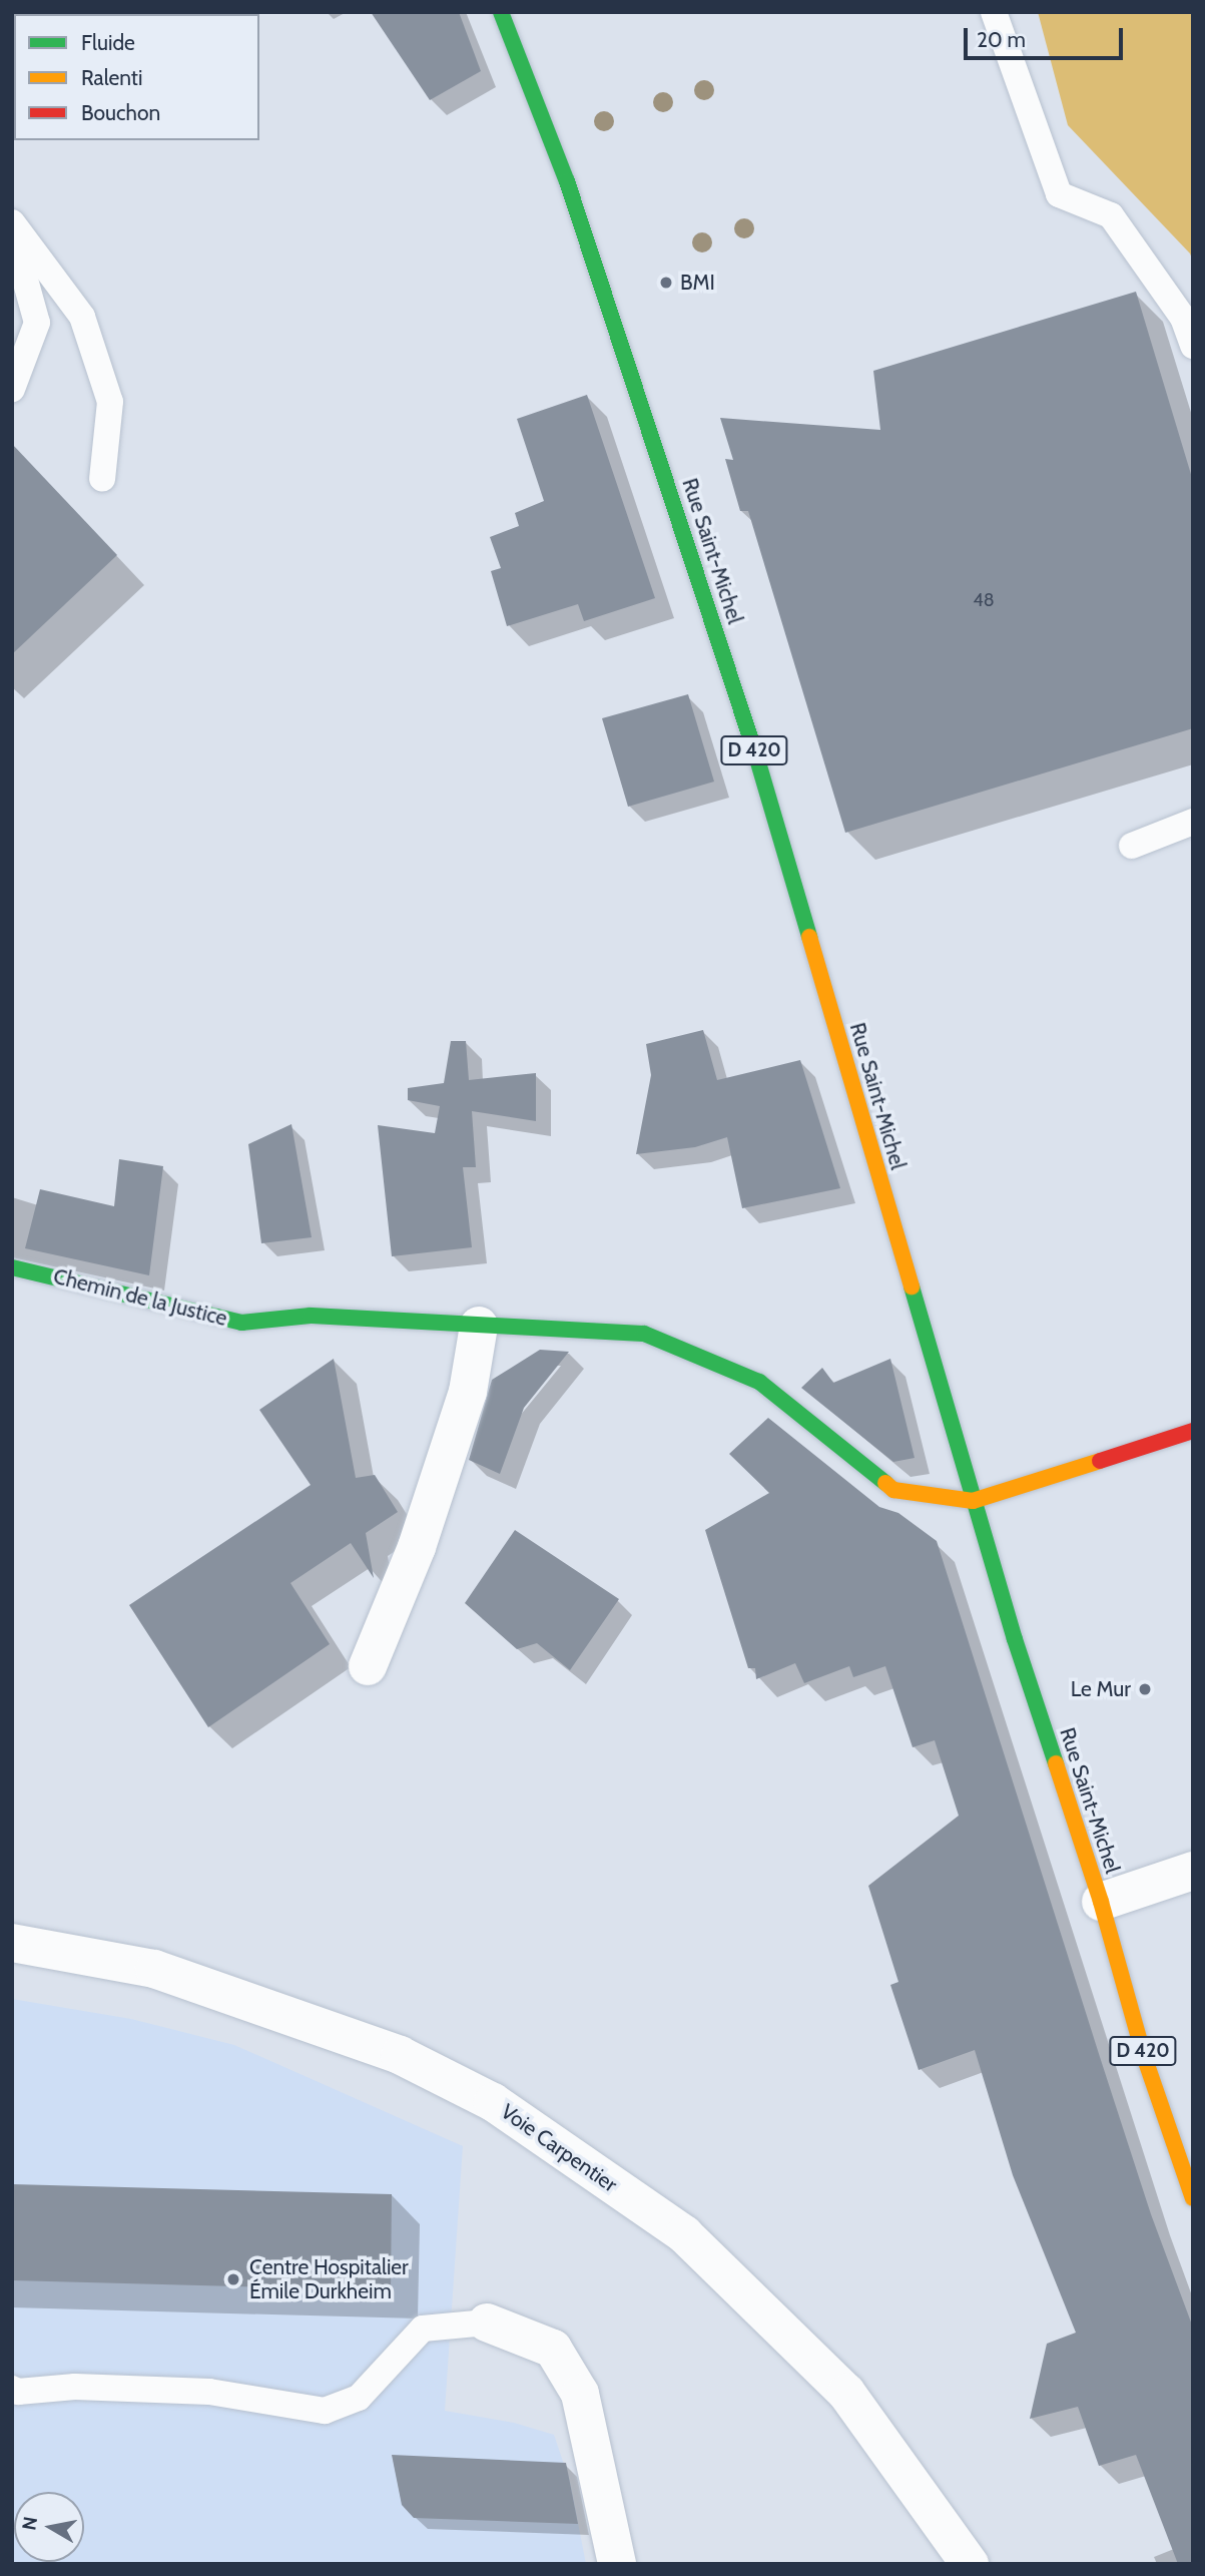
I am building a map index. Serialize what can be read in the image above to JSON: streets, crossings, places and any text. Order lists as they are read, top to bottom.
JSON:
{
  "streets": {
    "main road": ["Rue Saint-Michel", "D 420", "Chemin de la Justice"],
    "street": ["Voie Carpentier"]
  },
  "crossings": [
    ["Rue Saint-Michel", "Chemin de la Justice"]
  ],
  "places": ["BMI", "Le Mur", "Centre Hospitalier Émile Durkheim"],
  "house_numbers": ["48"],
  "legend": ["Fluide", "Ralenti", "Bouchon"],
  "scale_bar": "20 m",
  "north": "left"
}
